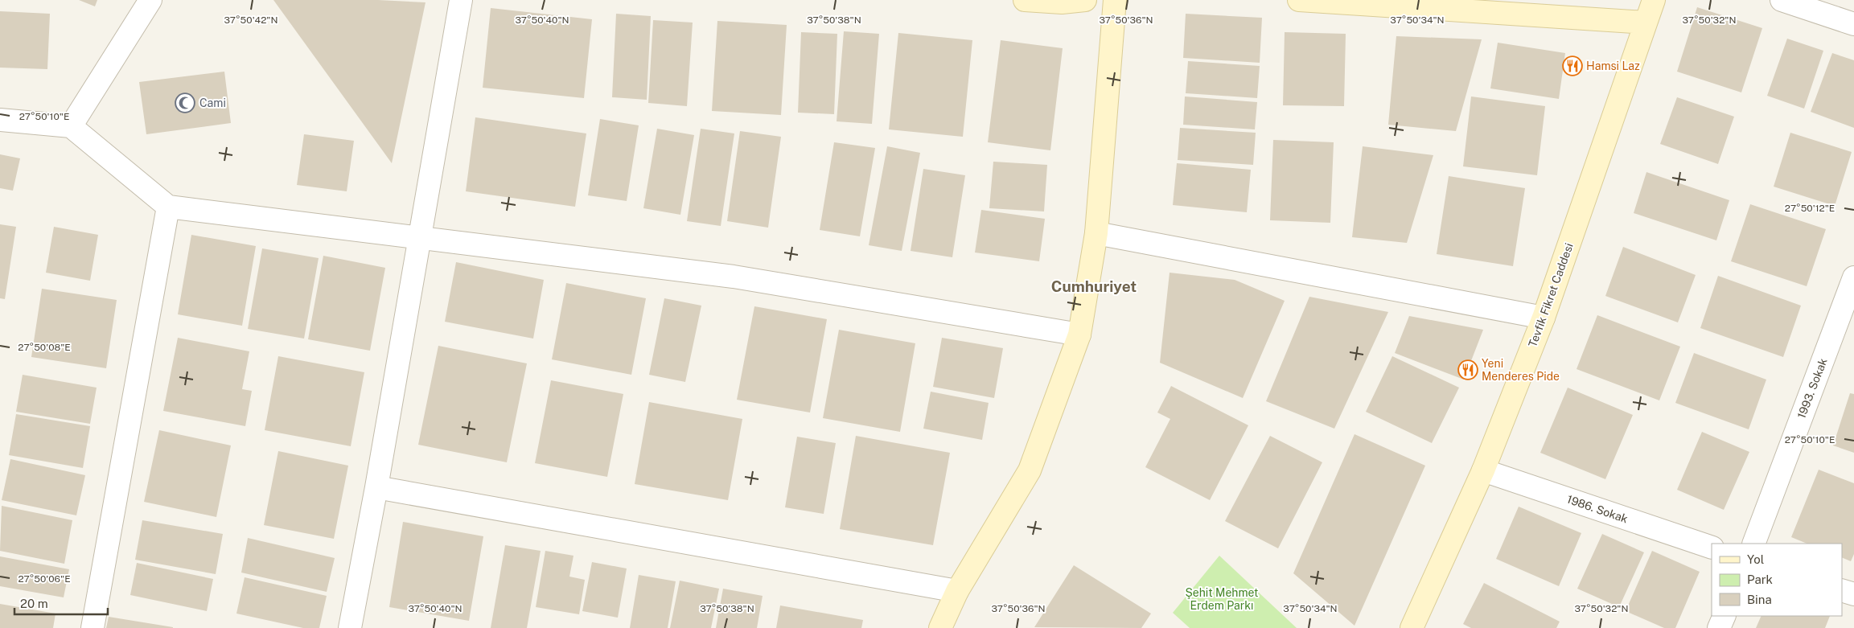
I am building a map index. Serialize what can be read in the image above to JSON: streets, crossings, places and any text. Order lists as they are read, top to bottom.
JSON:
{
  "streets": {
    "street": ["Tevfik Fikret Caddesi", "1993. Sokak", "1986. Sokak"]
  },
  "crossings": [
    ["Tevfik Fikret Caddesi", "1986. Sokak"]
  ],
  "districts": ["Cumhuriyet"],
  "parks": ["Şehit Mehmet Erdem Parkı"],
  "places": {
    "restaurant": ["Hamsi Laz", "Yeni Menderes Pide"],
    "mosque": ["Cami"]
  },
  "legend": ["Yol", "Park", "Bina"],
  "scale_bar": "20 m",
  "coordinates": [
    "37°50'42\"N",
    "37°50'40\"N",
    "37°50'38\"N",
    "37°50'36\"N",
    "37°50'34\"N",
    "37°50'32\"N",
    "27°50'10\"E",
    "27°50'12\"E",
    "27°50'08\"E",
    "27°50'06\"E"
  ]
}
